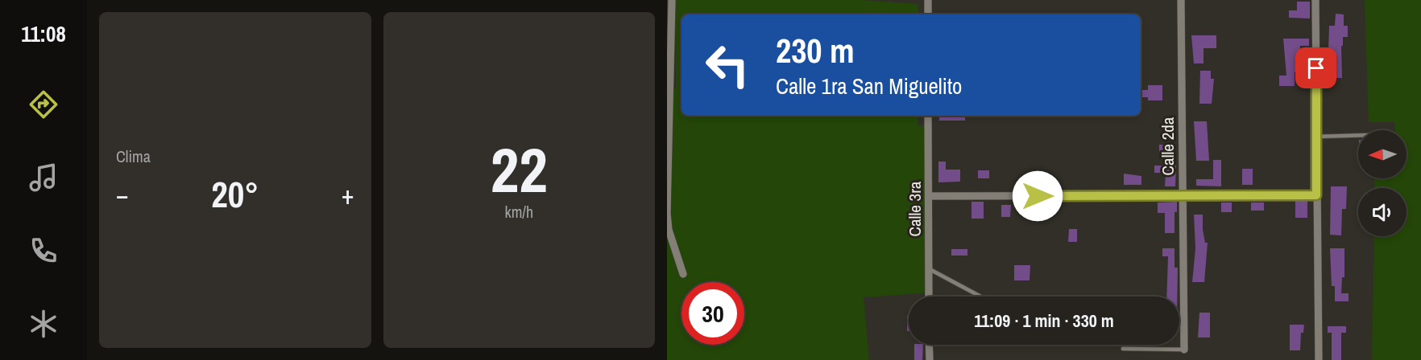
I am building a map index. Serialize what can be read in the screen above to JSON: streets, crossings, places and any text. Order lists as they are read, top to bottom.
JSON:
{
  "streets": {
    "street": ["Calle 2da", "Calle 3ra"]
  },
  "north": "left",
  "page": {
    "tabs": "11:08",
    "tile": [
      "Clima",
      ["22", "km/h"]
    ],
    "turn": ["230 m", "Calle 1ra San Miguelito"],
    "heat": ["−", "20°", "+"],
    "limit": "30",
    "trip": "11:09 · 1 min · 330 m"
  }
}
